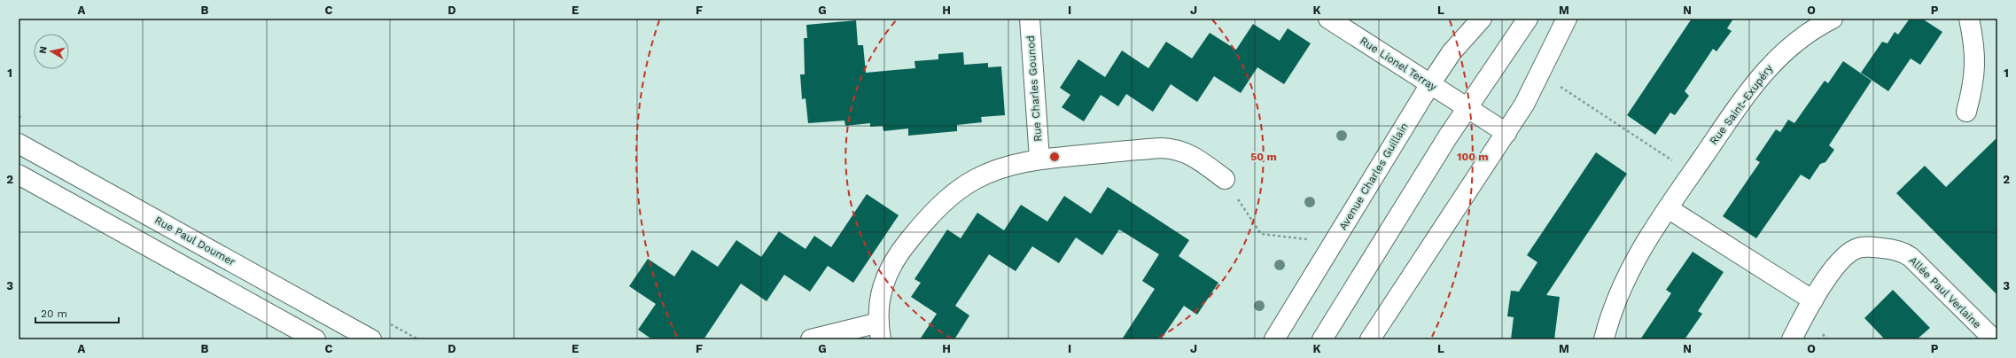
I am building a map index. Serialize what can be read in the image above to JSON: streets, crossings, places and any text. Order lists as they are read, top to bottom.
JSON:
{
  "streets": {
    "street": [
      "Rue Lionel Terray",
      "Rue Charles Gounod",
      "Rue Saint-Exupéry",
      "Avenue Charles Guillain",
      "Rue Paul Doumer",
      "Allée Paul Verlaine"
    ]
  },
  "crossings": [
    ["Rue Lionel Terray", "Avenue Charles Guillain"]
  ],
  "scale_bar": "20 m",
  "north": "left",
  "grid": {
    "columns": [
      "A",
      "B",
      "C",
      "D",
      "E",
      "F",
      "G",
      "H",
      "I",
      "J",
      "K",
      "L",
      "M",
      "N",
      "O",
      "P"
    ],
    "rows": ["1", "2", "3"]
  },
  "rings": ["50 m", "100 m"]
}
